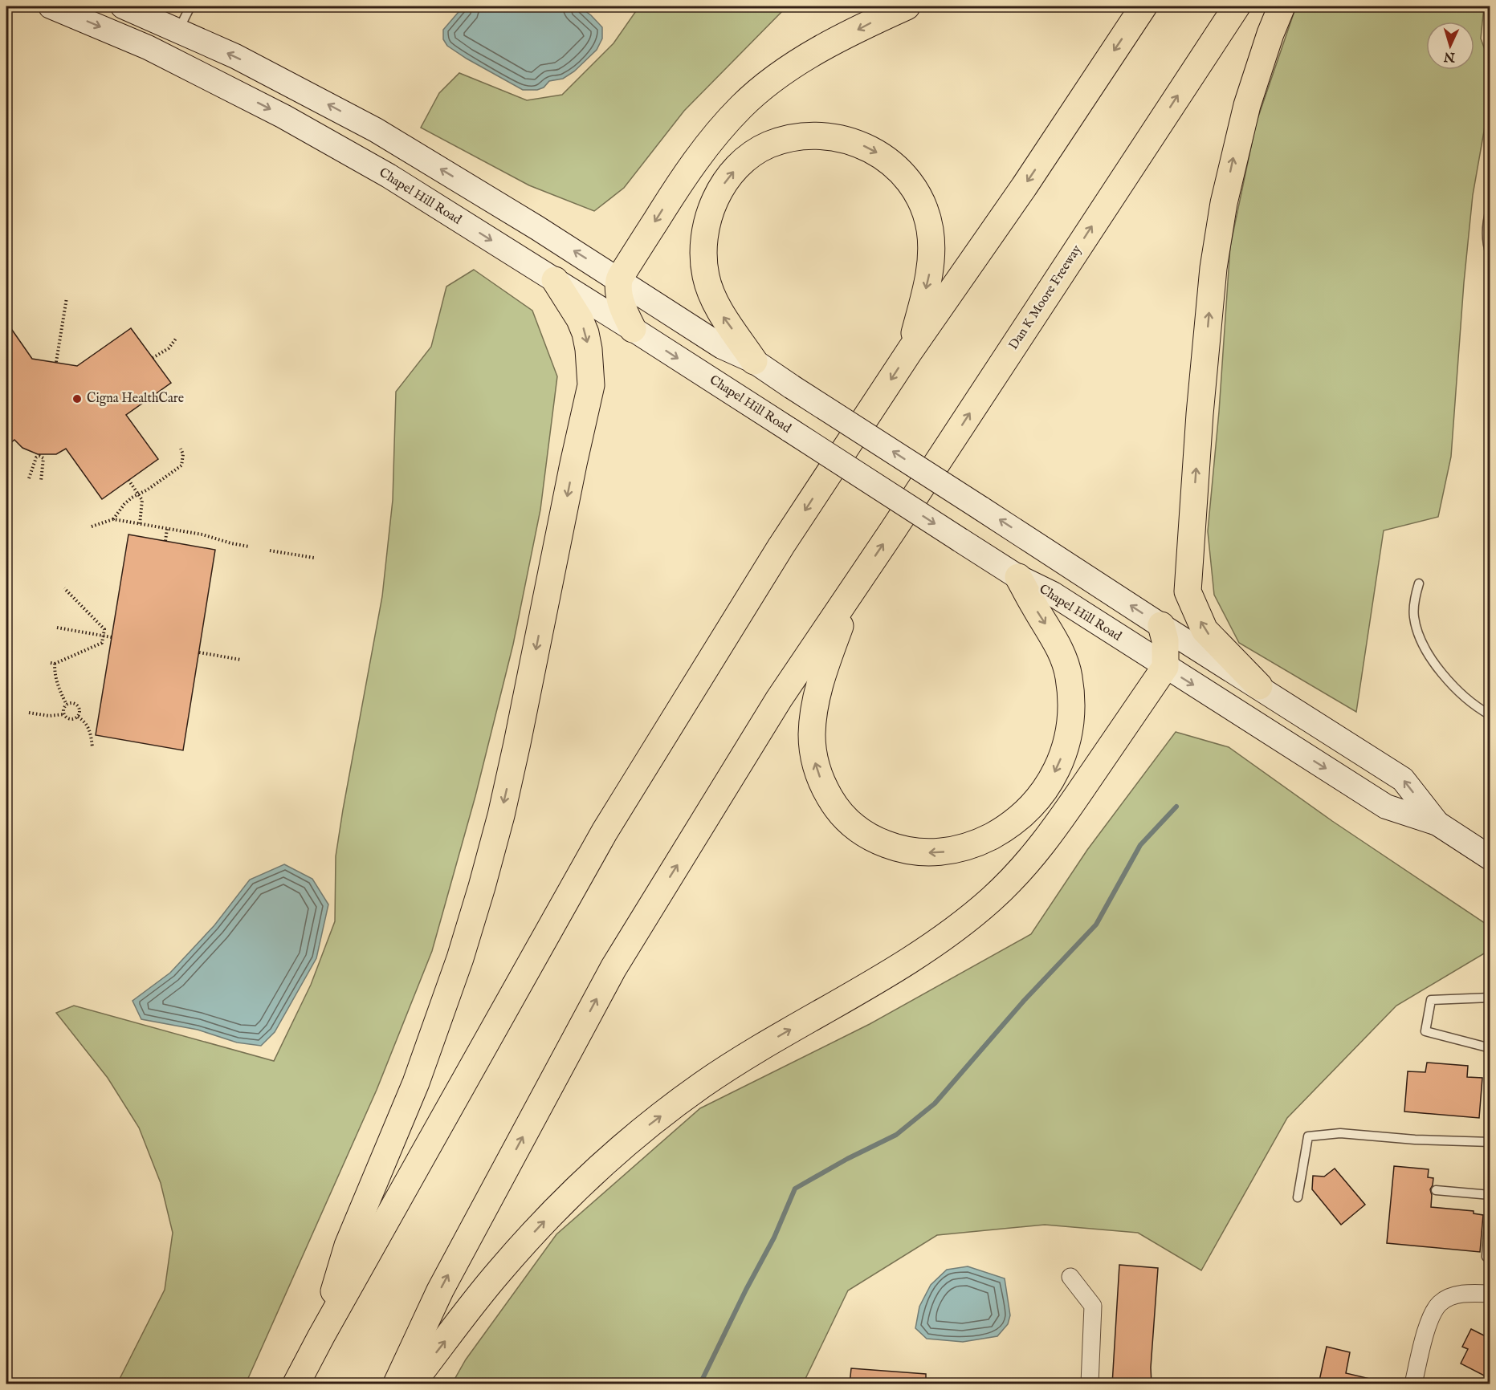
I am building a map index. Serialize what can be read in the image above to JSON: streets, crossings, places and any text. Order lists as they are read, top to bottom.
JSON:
{
  "streets": {
    "highway": ["Dan K Moore Freeway"],
    "main road": ["Chapel Hill Road"]
  },
  "places": ["Cigna HealthCare"],
  "north": "bottom"
}
